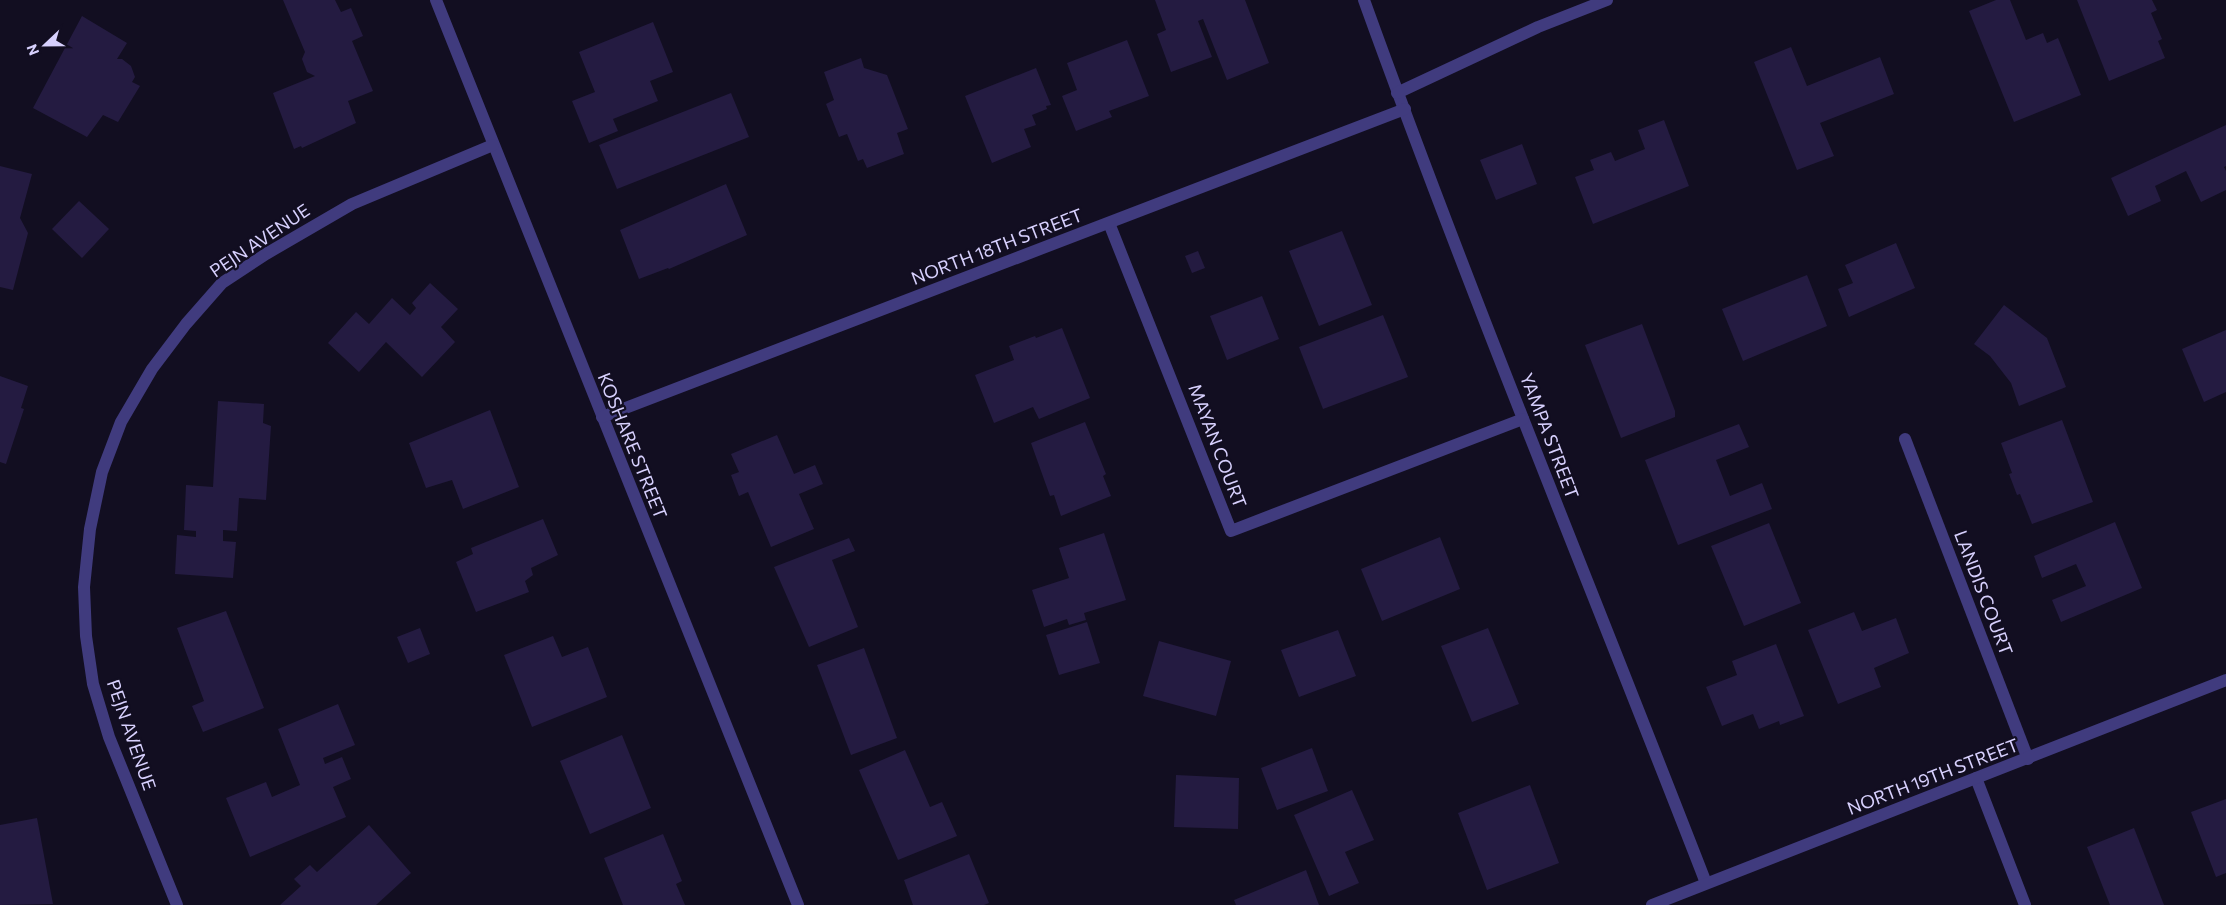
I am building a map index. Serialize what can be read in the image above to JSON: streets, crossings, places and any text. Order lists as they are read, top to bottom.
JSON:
{
  "streets": {
    "street": [
      "PEJN AVENUE",
      "NORTH 18TH STREET",
      "YAMPA STREET",
      "KOSHARE STREET",
      "MAYAN COURT",
      "LANDIS COURT",
      "NORTH 19TH STREET"
    ]
  },
  "crossings": [
    ["PEJN AVENUE", "KOSHARE STREET"],
    ["NORTH 18TH STREET", "YAMPA STREET"],
    ["NORTH 18TH STREET", "KOSHARE STREET"],
    ["NORTH 18TH STREET", "MAYAN COURT"],
    ["YAMPA STREET", "MAYAN COURT"],
    ["YAMPA STREET", "NORTH 19TH STREET"],
    ["LANDIS COURT", "NORTH 19TH STREET"]
  ],
  "north": "left"
}
